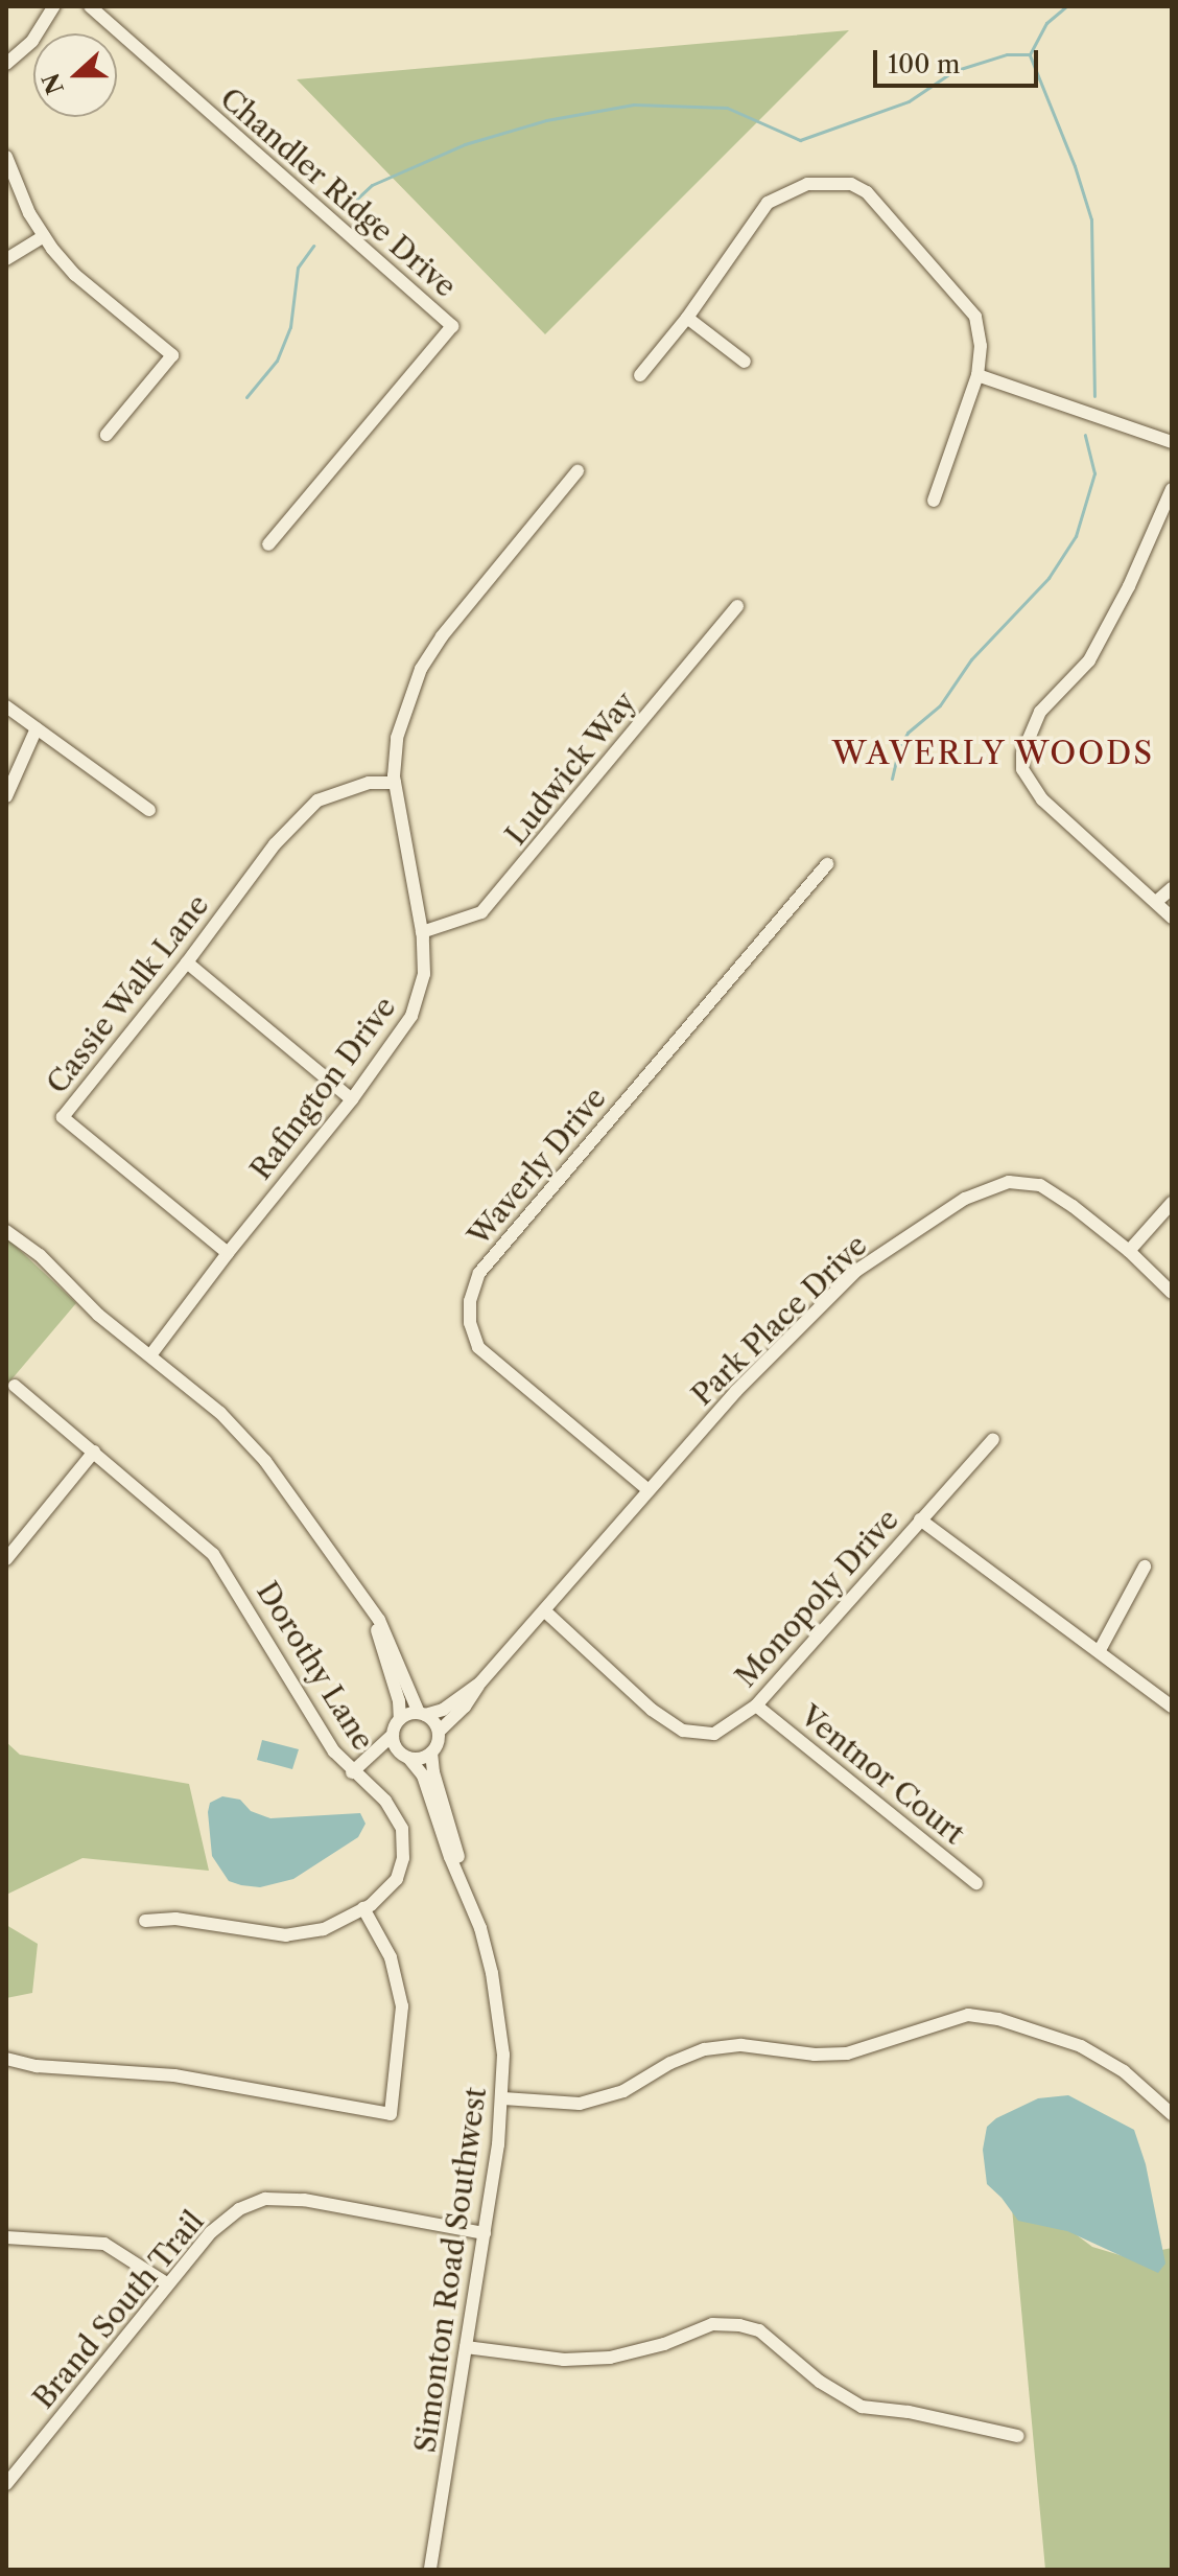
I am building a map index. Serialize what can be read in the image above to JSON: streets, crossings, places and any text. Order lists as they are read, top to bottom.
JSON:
{
  "streets": {
    "street": [
      "Chandler Ridge Drive",
      "Ludwick Way",
      "Cassie Walk Lane",
      "Rafington Drive",
      "Waverly Drive",
      "Park Place Drive",
      "Monopoly Drive",
      "Dorothy Lane",
      "Ventnor Court",
      "Simonton Road Southwest",
      "Brand South Trail"
    ]
  },
  "crossings": [
    ["Ludwick Way", "Rafington Drive"],
    ["Cassie Walk Lane", "Rafington Drive"],
    ["Waverly Drive", "Park Place Drive"],
    ["Park Place Drive", "Monopoly Drive"],
    ["Park Place Drive", "Simonton Road Southwest"],
    ["Monopoly Drive", "Ventnor Court"],
    ["Simonton Road Southwest", "Brand South Trail"]
  ],
  "districts": ["WAVERLY WOODS"],
  "scale_bar": "100 m",
  "north": "left"
}
